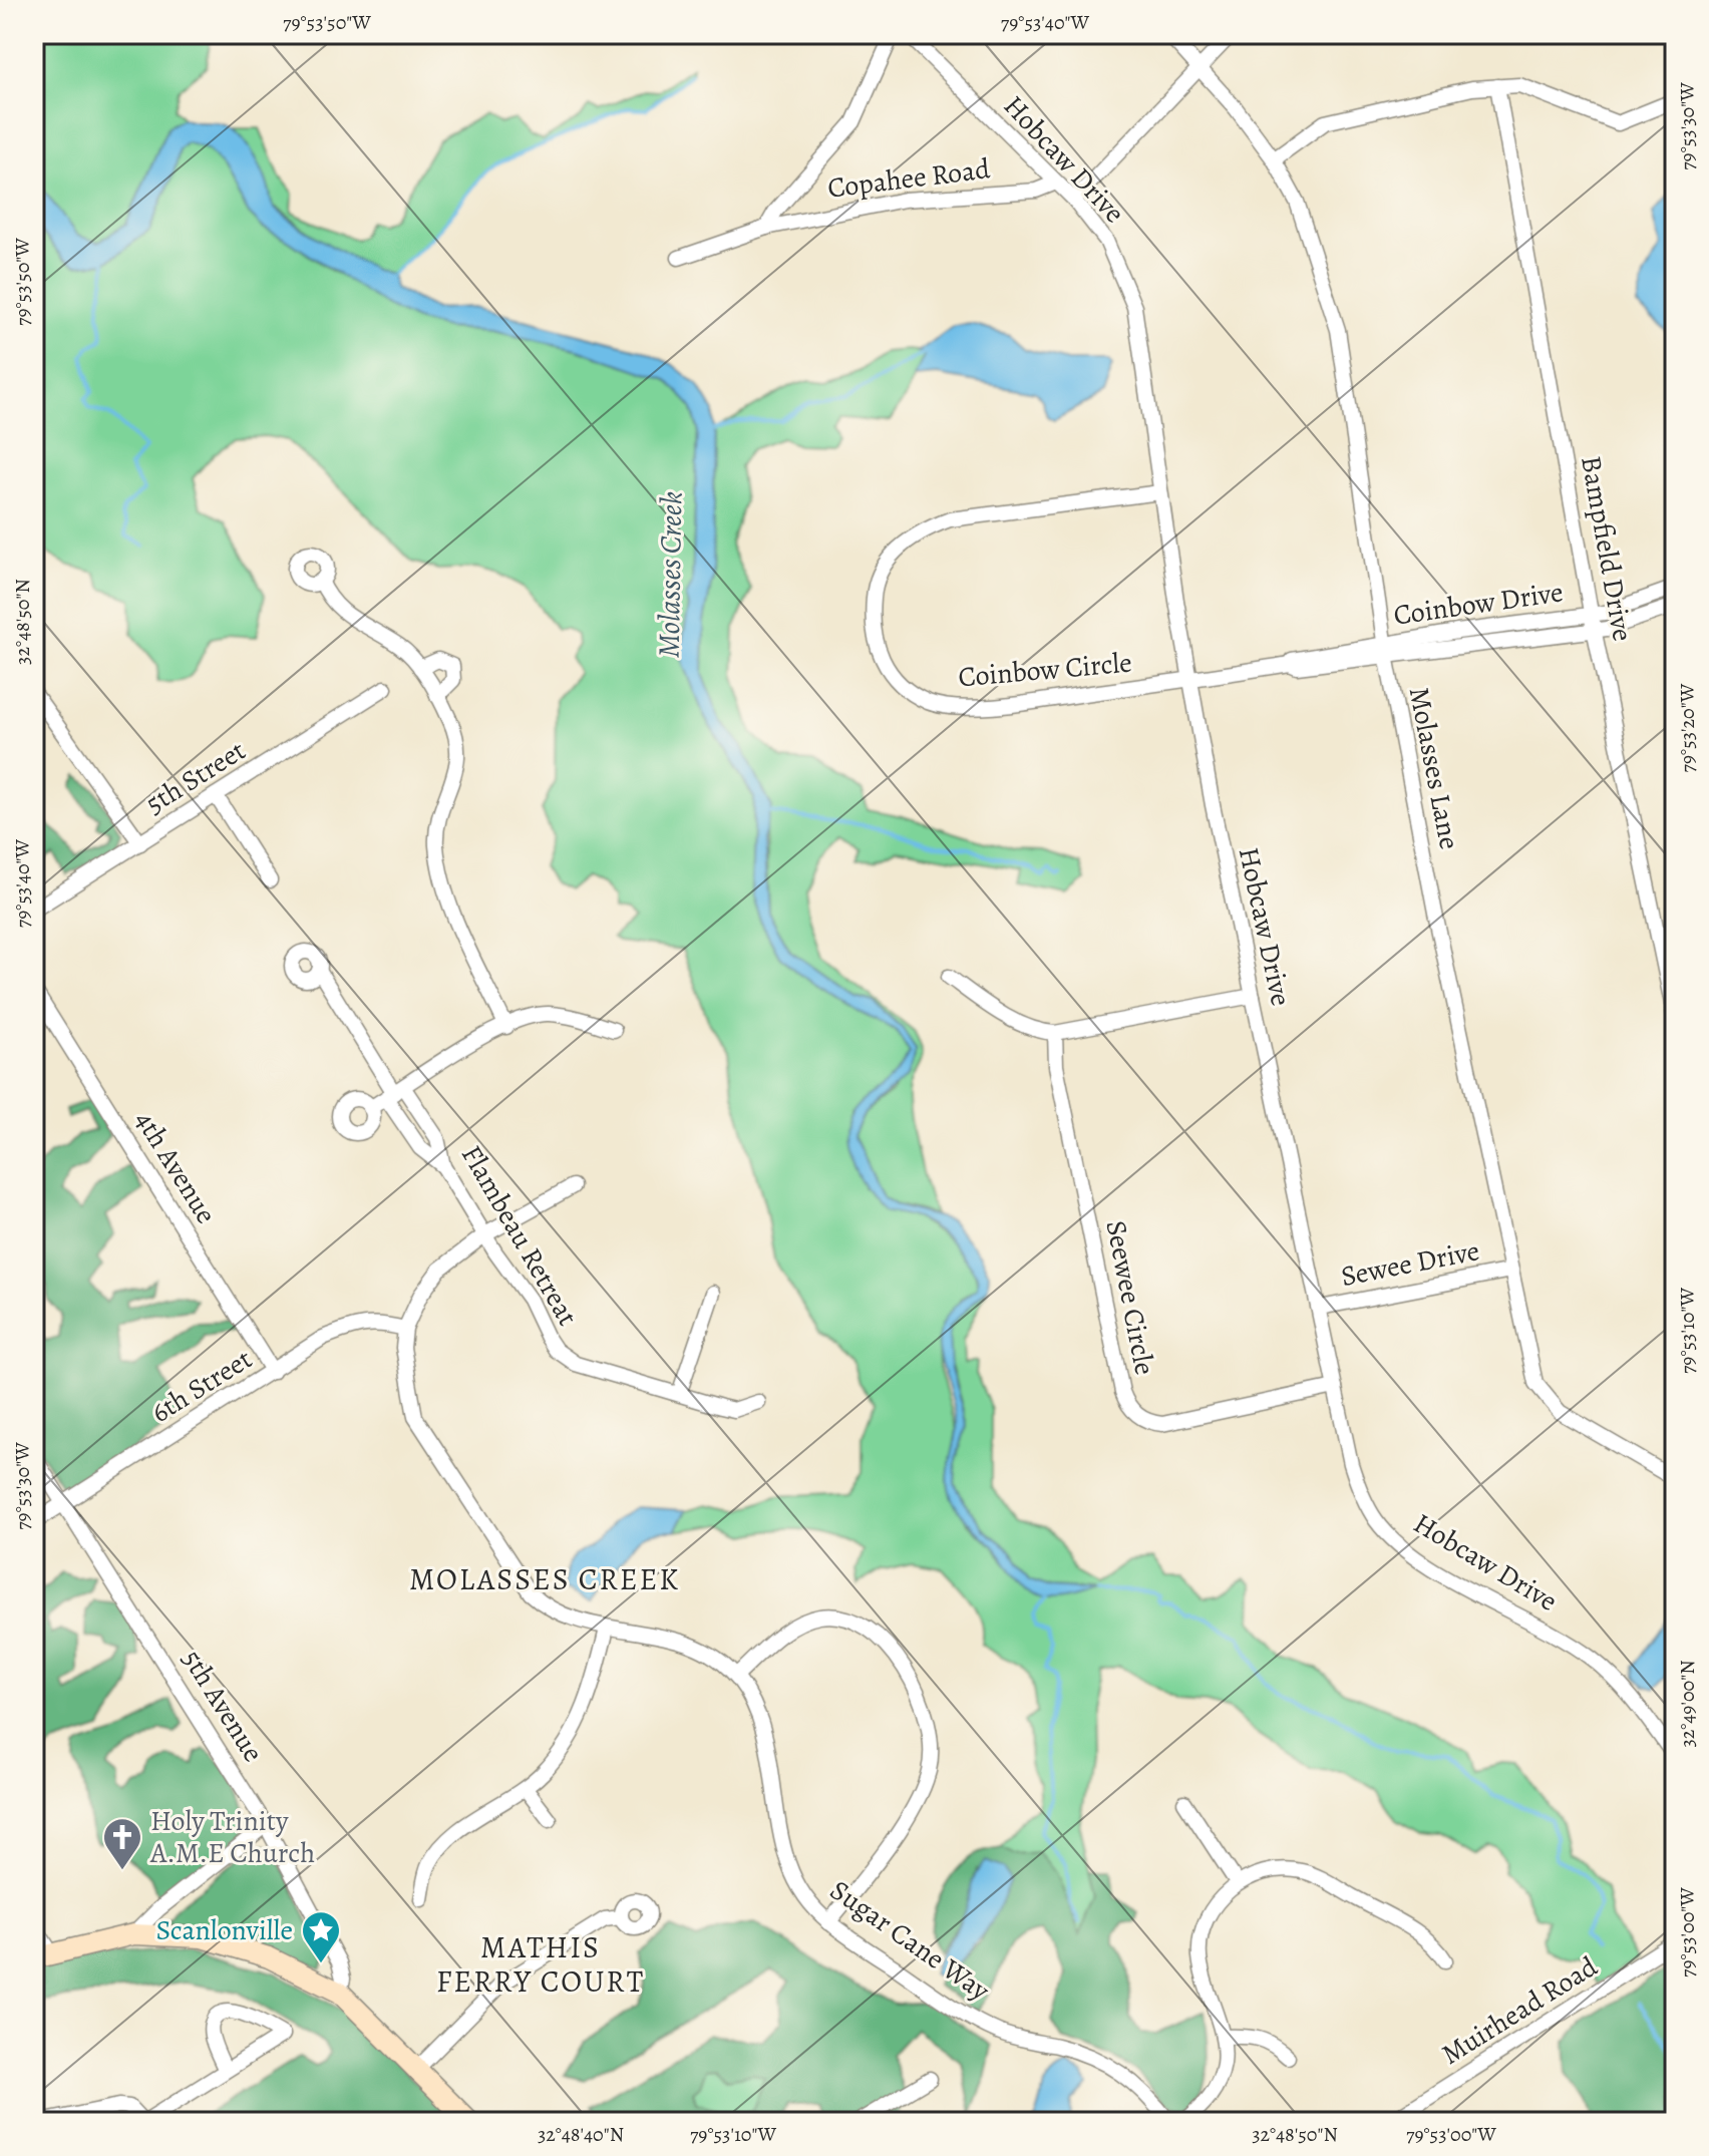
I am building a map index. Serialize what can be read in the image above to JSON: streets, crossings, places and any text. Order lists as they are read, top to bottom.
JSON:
{
  "streets": {
    "street": [
      "Hobcaw Drive",
      "Copahee Road",
      "Bampfield Drive",
      "Coinbow Drive",
      "Coinbow Circle",
      "Molasses Lane",
      "5th Street",
      "4th Avenue",
      "Flambeau Retreat",
      "Sewee Drive",
      "Seewee Circle",
      "6th Street",
      "5th Avenue",
      "Sugar Cane Way",
      "Muirhead Road"
    ]
  },
  "crossings": [
    ["Hobcaw Drive", "Copahee Road"],
    ["Hobcaw Drive", "Coinbow Drive"],
    ["Hobcaw Drive", "Coinbow Circle"],
    ["Hobcaw Drive", "Sewee Drive"],
    ["Hobcaw Drive", "Seewee Circle"],
    ["Bampfield Drive", "Coinbow Drive"],
    ["Coinbow Drive", "Coinbow Circle"],
    ["Coinbow Drive", "Molasses Lane"],
    ["Molasses Lane", "Sewee Drive"],
    ["4th Avenue", "6th Street"],
    ["Flambeau Retreat", "Sugar Cane Way"],
    ["6th Street", "5th Avenue"],
    ["6th Street", "Sugar Cane Way"]
  ],
  "districts": ["MOLASSES CREEK", "MATHIS FERRY COURT"],
  "water": ["Molasses Creek"],
  "places": {
    "church": ["Holy Trinity A.M.E Church"],
    "place": ["Scanlonville"]
  },
  "coordinates": [
    "79°53'50\"W",
    "79°53'40\"W",
    "79°53'30\"W",
    "32°48'50\"N",
    "79°53'20\"W",
    "79°53'10\"W",
    "32°49'00\"N",
    "79°53'00\"W",
    "32°48'40\"N"
  ]
}
